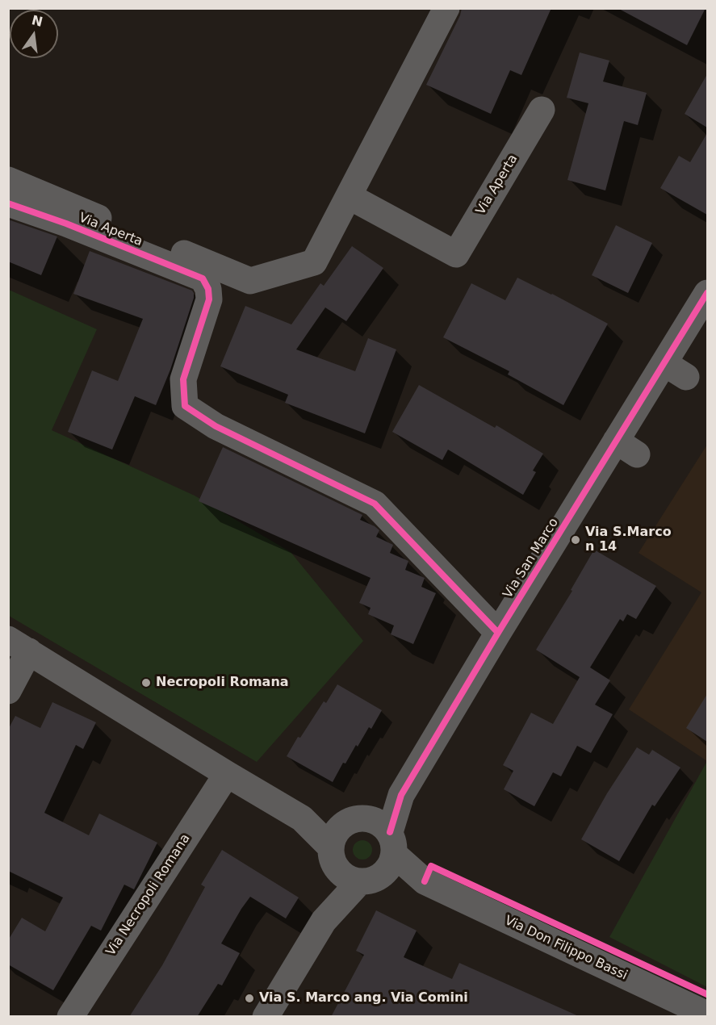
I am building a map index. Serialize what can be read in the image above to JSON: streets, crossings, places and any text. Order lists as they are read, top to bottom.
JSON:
{
  "streets": {
    "street": [
      "Via Aperta",
      "Via San Marco",
      "Via Necropoli Romana",
      "Via Don Filippo Bassi"
    ]
  },
  "crossings": [
    ["Via Aperta", "Via San Marco"],
    ["Via San Marco", "Via Don Filippo Bassi"]
  ],
  "places": ["Via S.Marco n 14", "Necropoli Romana", "Via S. Marco ang. Via Comini"],
  "north": "top"
}
